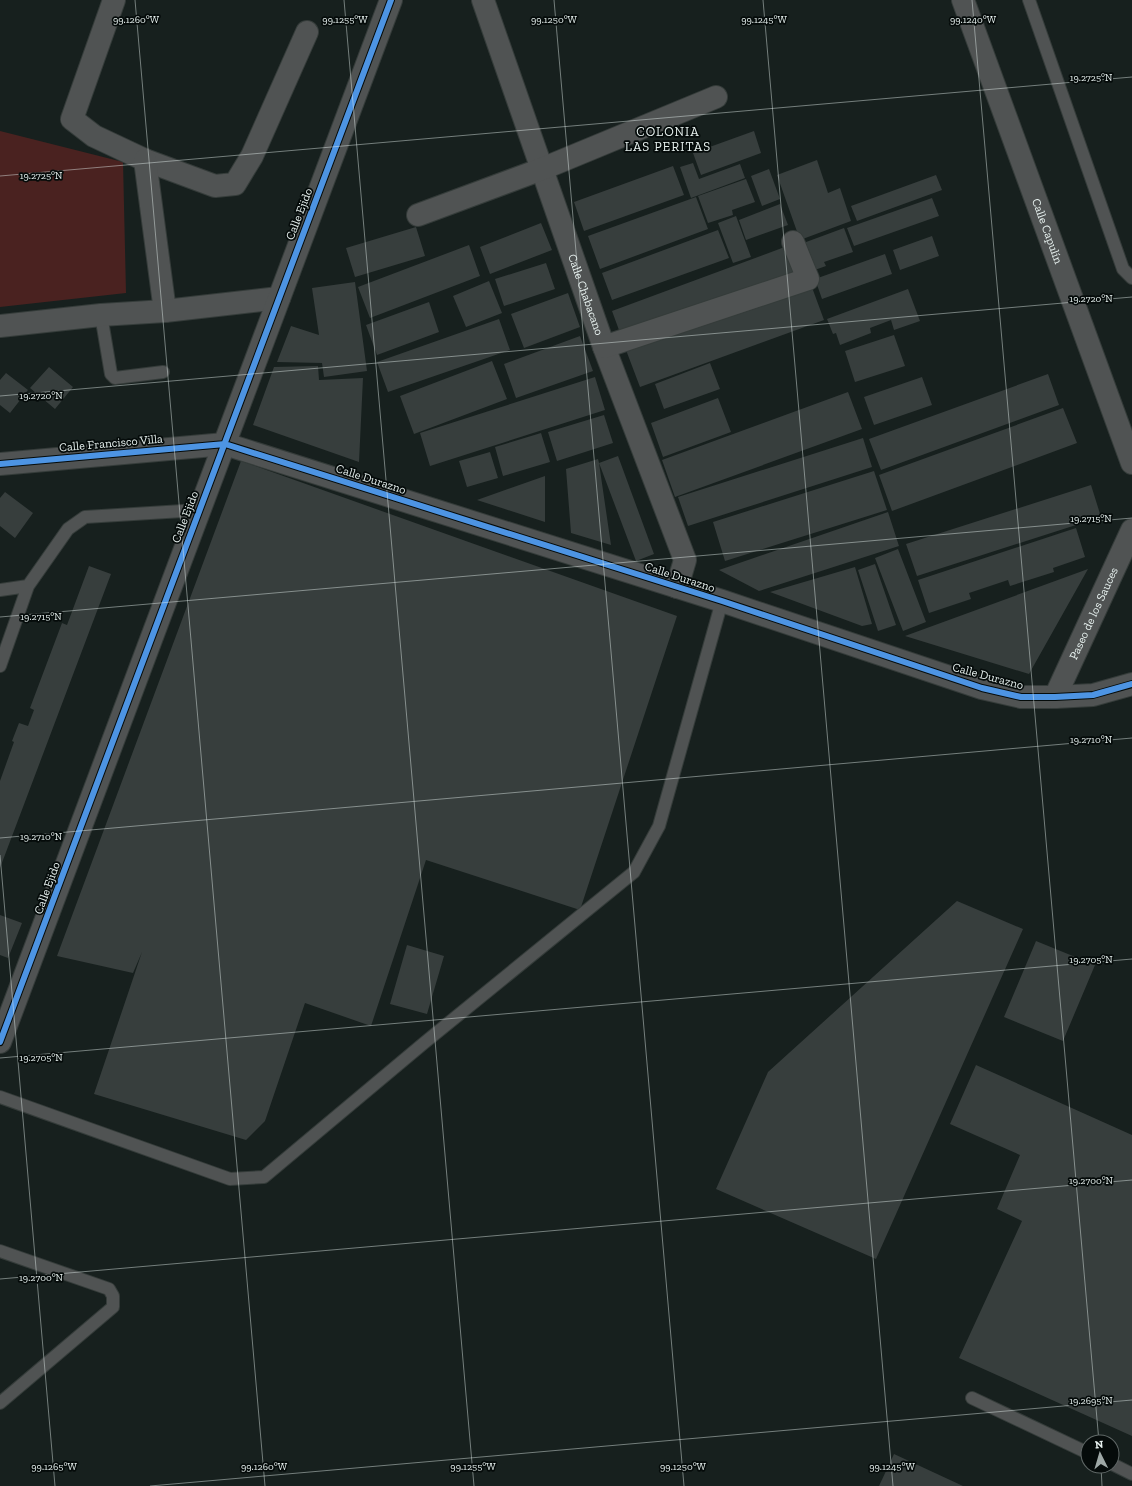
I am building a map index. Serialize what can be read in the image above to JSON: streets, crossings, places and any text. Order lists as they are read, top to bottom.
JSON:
{
  "streets": {
    "street": [
      "Calle Ejido",
      "Calle Capulín",
      "Calle Chabacano",
      "Calle Francisco Villa",
      "Calle Durazno",
      "Paseo de los Sauces"
    ]
  },
  "crossings": [
    ["Calle Ejido", "Calle Francisco Villa"],
    ["Calle Ejido", "Calle Durazno"],
    ["Calle Chabacano", "Calle Durazno"],
    ["Calle Francisco Villa", "Calle Durazno"],
    ["Calle Durazno", "Paseo de los Sauces"]
  ],
  "districts": ["COLONIA LAS PERITAS"],
  "north": "top",
  "coordinates": [
    "99.1260°W",
    "99.1255°W",
    "99.1250°W",
    "99.1245°W",
    "99.1240°W",
    "19.2725°N",
    "19.2720°N",
    "19.2715°N",
    "19.2710°N",
    "19.2705°N",
    "19.2700°N",
    "19.2695°N",
    "99.1265°W"
  ]
}
